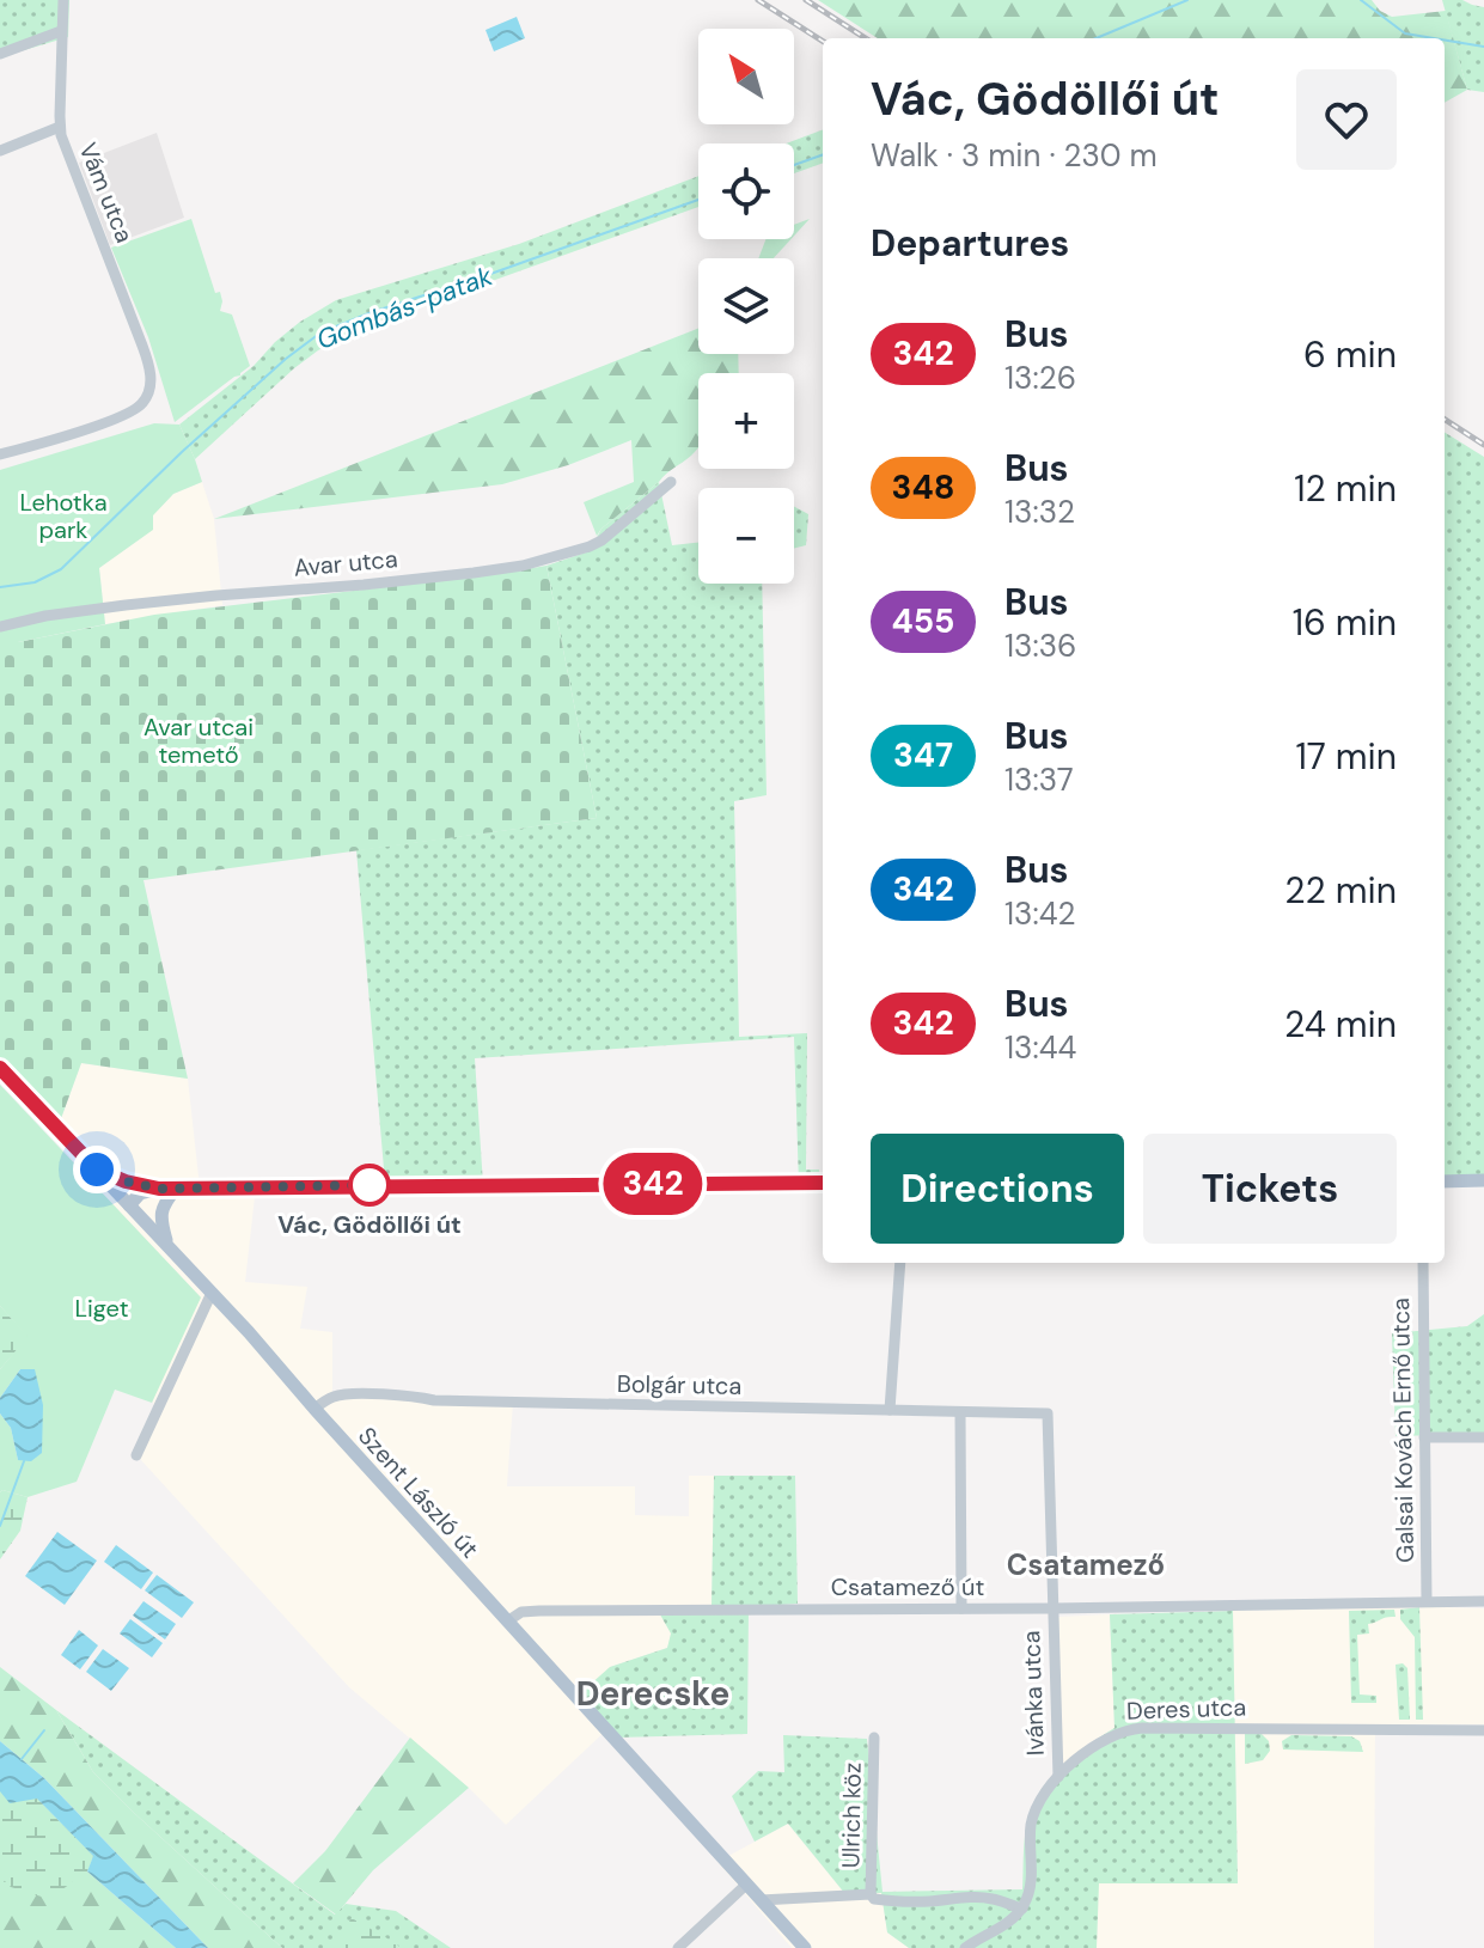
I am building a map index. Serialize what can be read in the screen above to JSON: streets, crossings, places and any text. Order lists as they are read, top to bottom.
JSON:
{
  "streets": {
    "main road": ["Szent László út"],
    "street": [
      "Vám utca",
      "Avar utca",
      "Bolgár utca",
      "Galsai Kovách Ernő utca",
      "Csatamező út",
      "Ivánka utca",
      "Deres utca",
      "Ulrich köz"
    ]
  },
  "crossings": [
    ["Bolgár utca", "Szent László út"],
    ["Bolgár utca", "Ivánka utca"],
    ["Galsai Kovách Ernő utca", "Csatamező út"],
    ["Szent László út", "Csatamező út"],
    ["Csatamező út", "Ivánka utca"],
    ["Ivánka utca", "Deres utca"]
  ],
  "districts": ["Csatamező", "Derecske"],
  "water": ["Gombás-patak"],
  "parks": ["Lehotka park", "Avar utcai temető", "Liget"],
  "places": ["Vác, Gödöllői út"],
  "lines": ["bus line 342"],
  "north": "top left",
  "page": {
    "on_map": "342",
    "map_buttons": ["+", "−"],
    "heading": [
      ["Vác, Gödöllői út", "Walk · 3 min · 230 m"],
      "Departures"
    ],
    "list": [
      {
        "mark": "342",
        "name": "Bus",
        "note": "13:26",
        "value": "6 min"
      },
      {
        "mark": "348",
        "name": "Bus",
        "note": "13:32",
        "value": "12 min"
      },
      {
        "mark": "455",
        "name": "Bus",
        "note": "13:36",
        "value": "16 min"
      },
      {
        "mark": "347",
        "name": "Bus",
        "note": "13:37",
        "value": "17 min"
      },
      {
        "mark": "342",
        "name": "Bus",
        "note": "13:42",
        "value": "22 min"
      },
      {
        "mark": "342",
        "name": "Bus",
        "note": "13:44",
        "value": "24 min"
      }
    ],
    "buttons": ["Directions", "Tickets"]
  }
}
